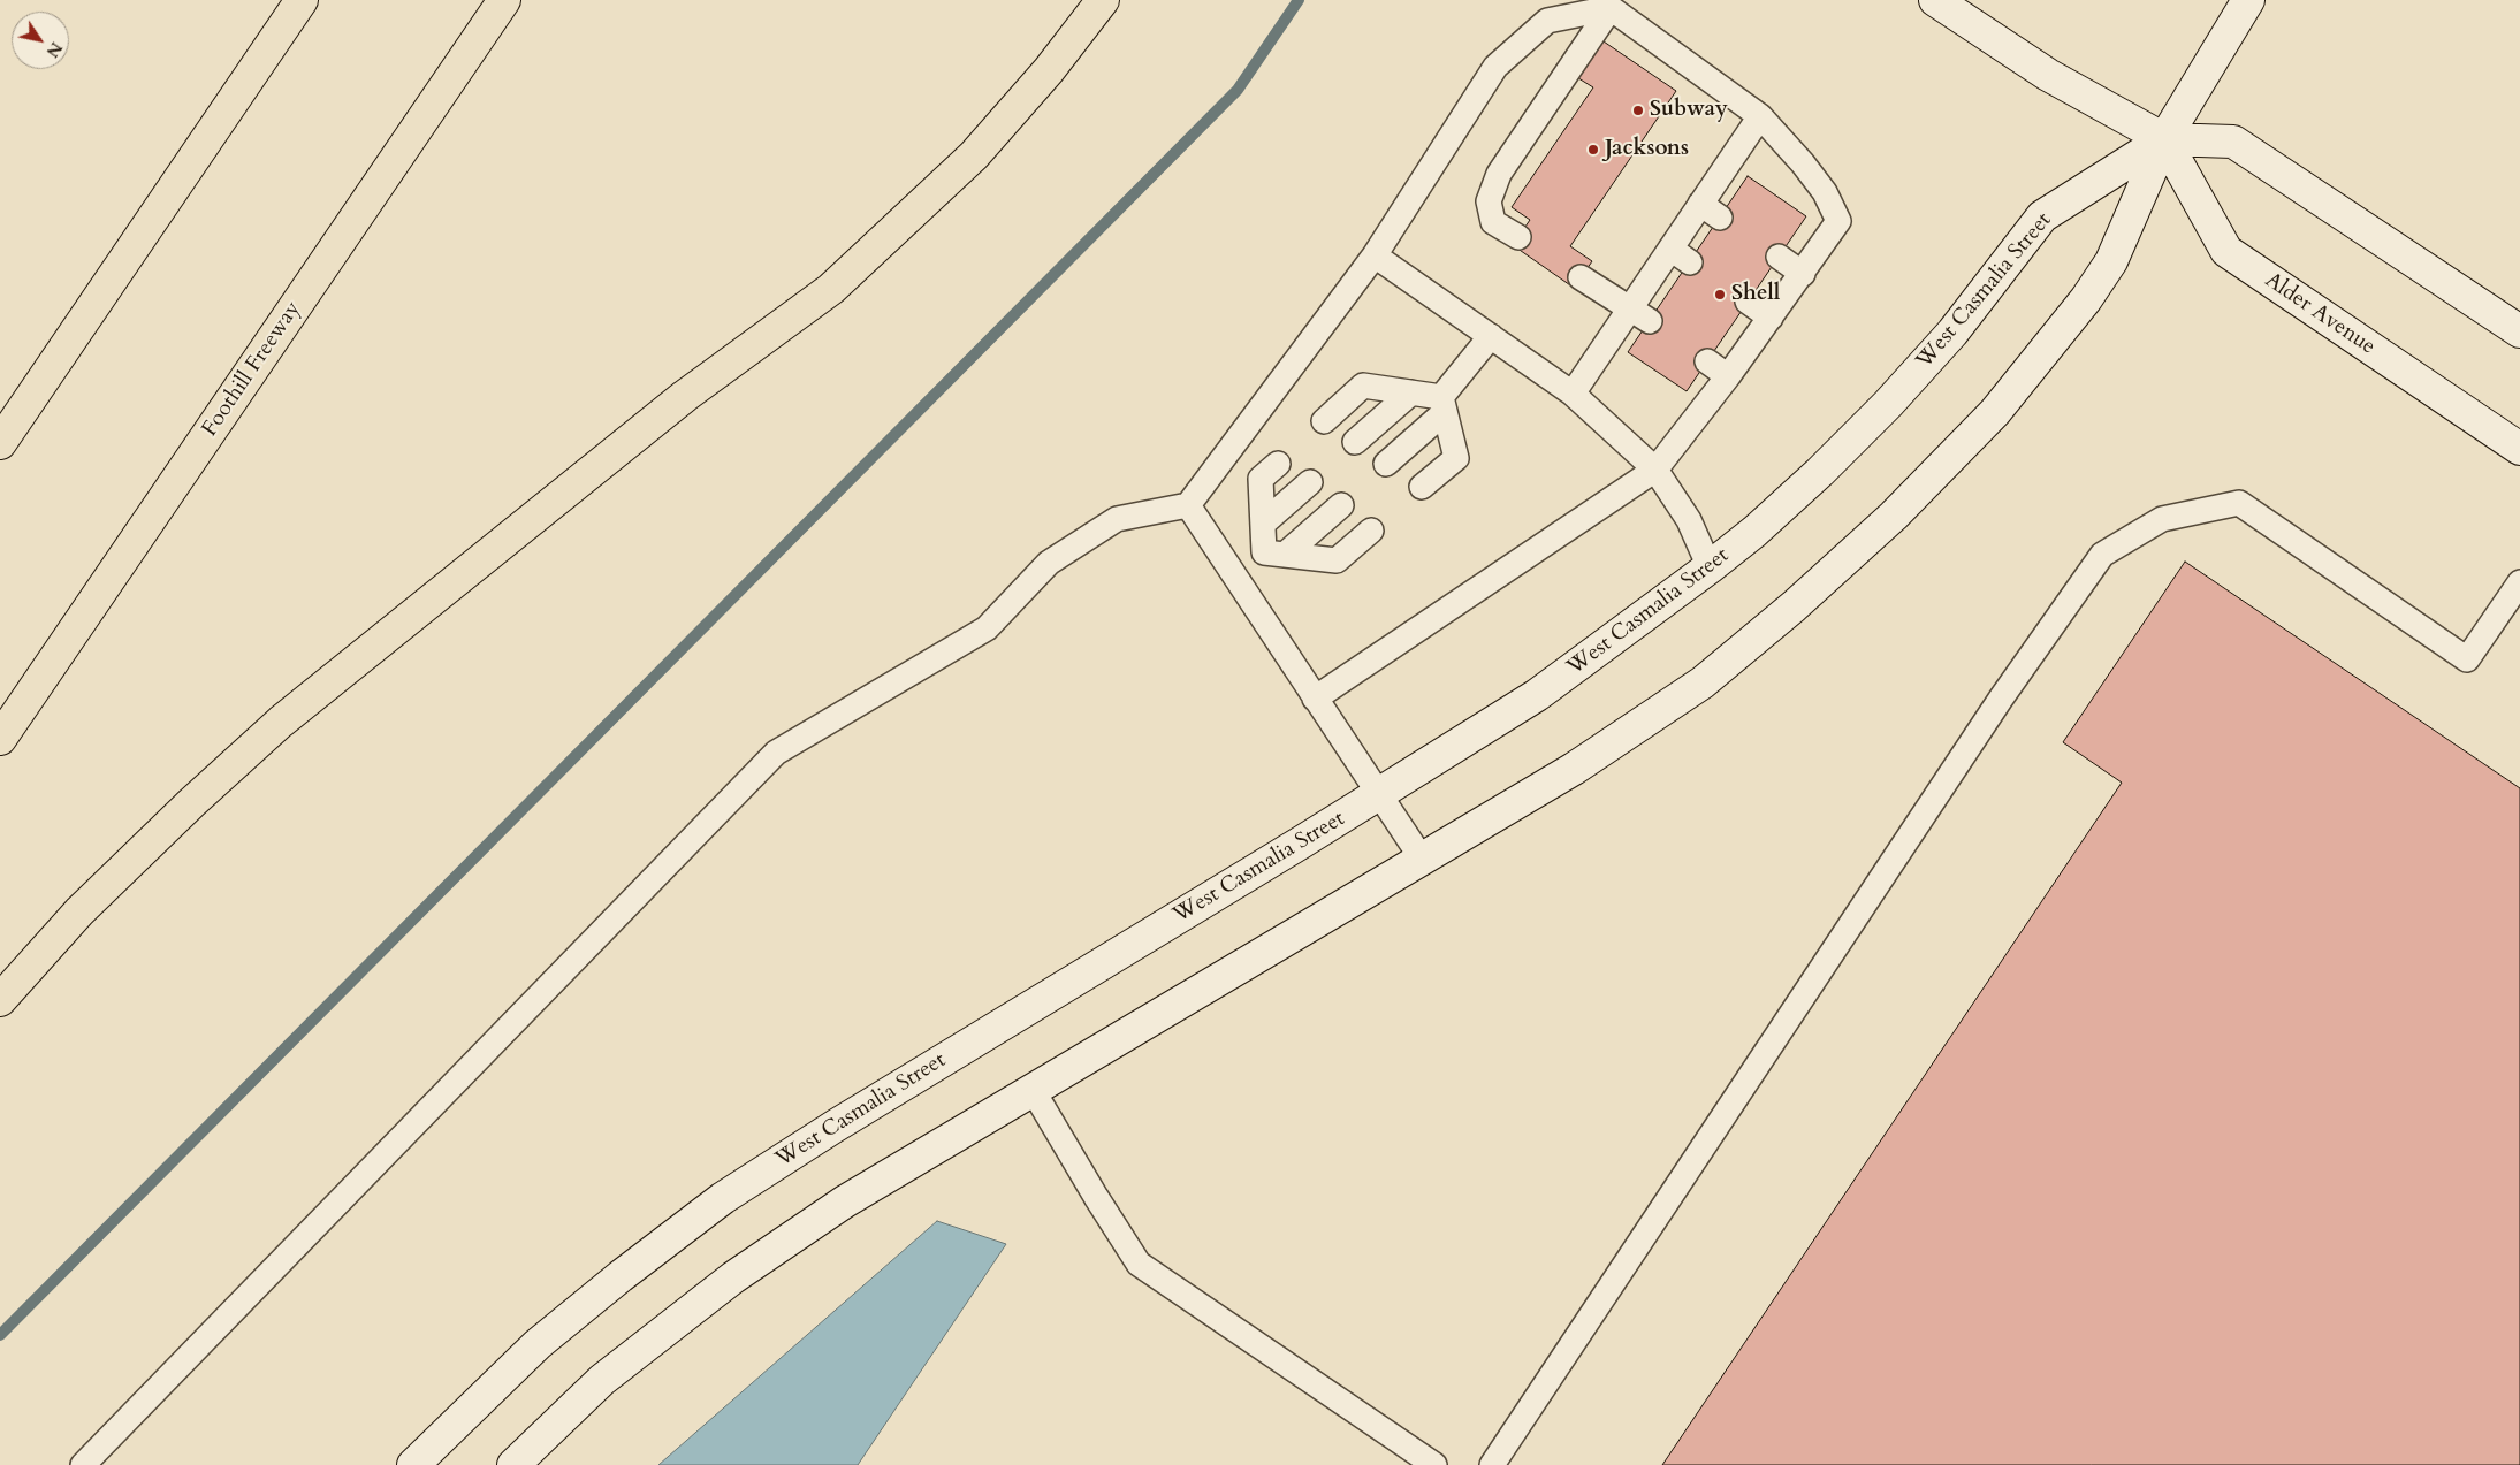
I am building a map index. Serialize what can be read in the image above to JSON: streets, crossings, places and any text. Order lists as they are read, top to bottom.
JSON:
{
  "streets": {
    "highway": ["Foothill Freeway"],
    "street": ["West Casmalia Street", "Alder Avenue"]
  },
  "crossings": [
    ["West Casmalia Street", "Alder Avenue"]
  ],
  "places": ["Subway", "Jacksons", "Shell"],
  "north": "bottom right"
}
